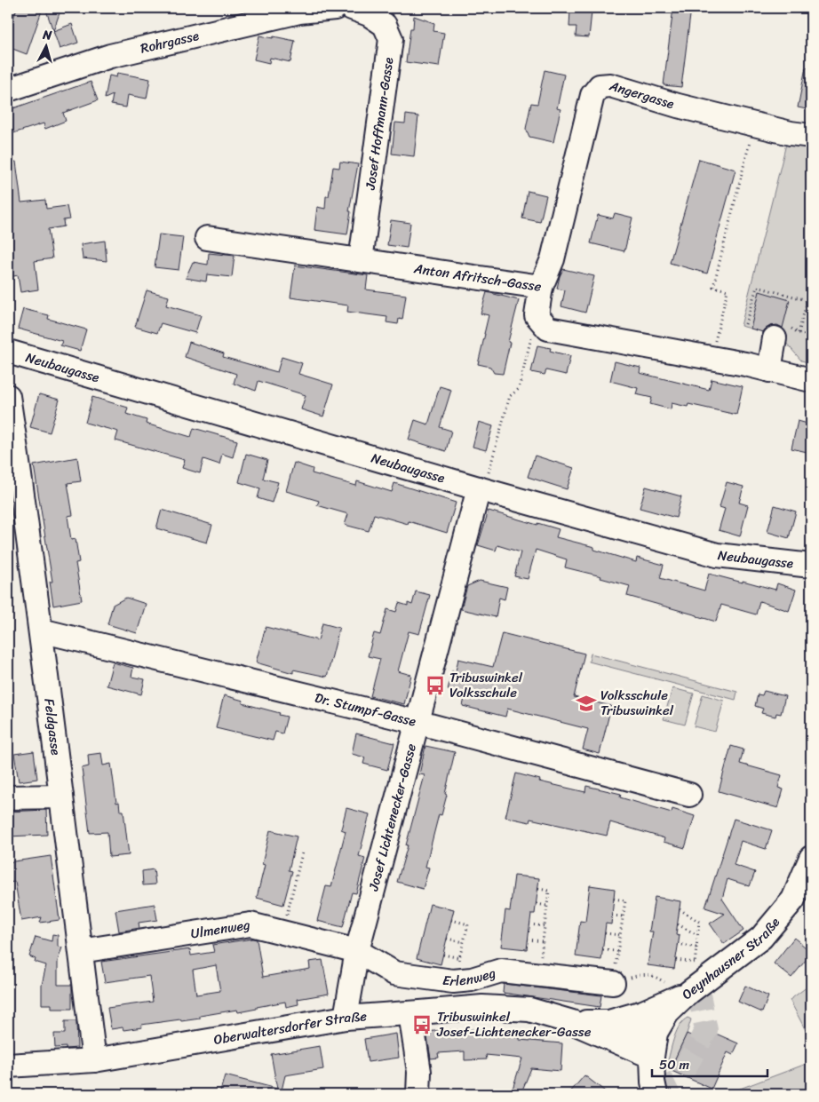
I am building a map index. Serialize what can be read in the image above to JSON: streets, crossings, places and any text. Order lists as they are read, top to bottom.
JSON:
{
  "streets": {
    "street": [
      "Rohrgasse",
      "Angergasse",
      "Josef Hoffmann-Gasse",
      "Anton Afritsch-Gasse",
      "Neubaugasse",
      "Dr. Stumpf-Gasse",
      "Feldgasse",
      "Josef Lichtenecker-Gasse",
      "Ulmenweg",
      "Oeynhausner Straße",
      "Erlenweg",
      "Oberwaltersdorfer Straße"
    ]
  },
  "crossings": [
    ["Angergasse", "Anton Afritsch-Gasse"],
    ["Josef Hoffmann-Gasse", "Anton Afritsch-Gasse"],
    ["Neubaugasse", "Josef Lichtenecker-Gasse"],
    ["Dr. Stumpf-Gasse", "Feldgasse"],
    ["Dr. Stumpf-Gasse", "Josef Lichtenecker-Gasse"],
    ["Feldgasse", "Ulmenweg"],
    ["Feldgasse", "Oberwaltersdorfer Straße"],
    ["Josef Lichtenecker-Gasse", "Ulmenweg"],
    ["Josef Lichtenecker-Gasse", "Erlenweg"],
    ["Josef Lichtenecker-Gasse", "Oberwaltersdorfer Straße"],
    ["Ulmenweg", "Erlenweg"]
  ],
  "places": {
    "bus stop": ["Tribuswinkel Volksschule", "Tribuswinkel Josef-Lichtenecker-Gasse"],
    "school or university": ["Volksschule Tribuswinkel"]
  },
  "scale_bar": "50 m",
  "north": "top"
}
